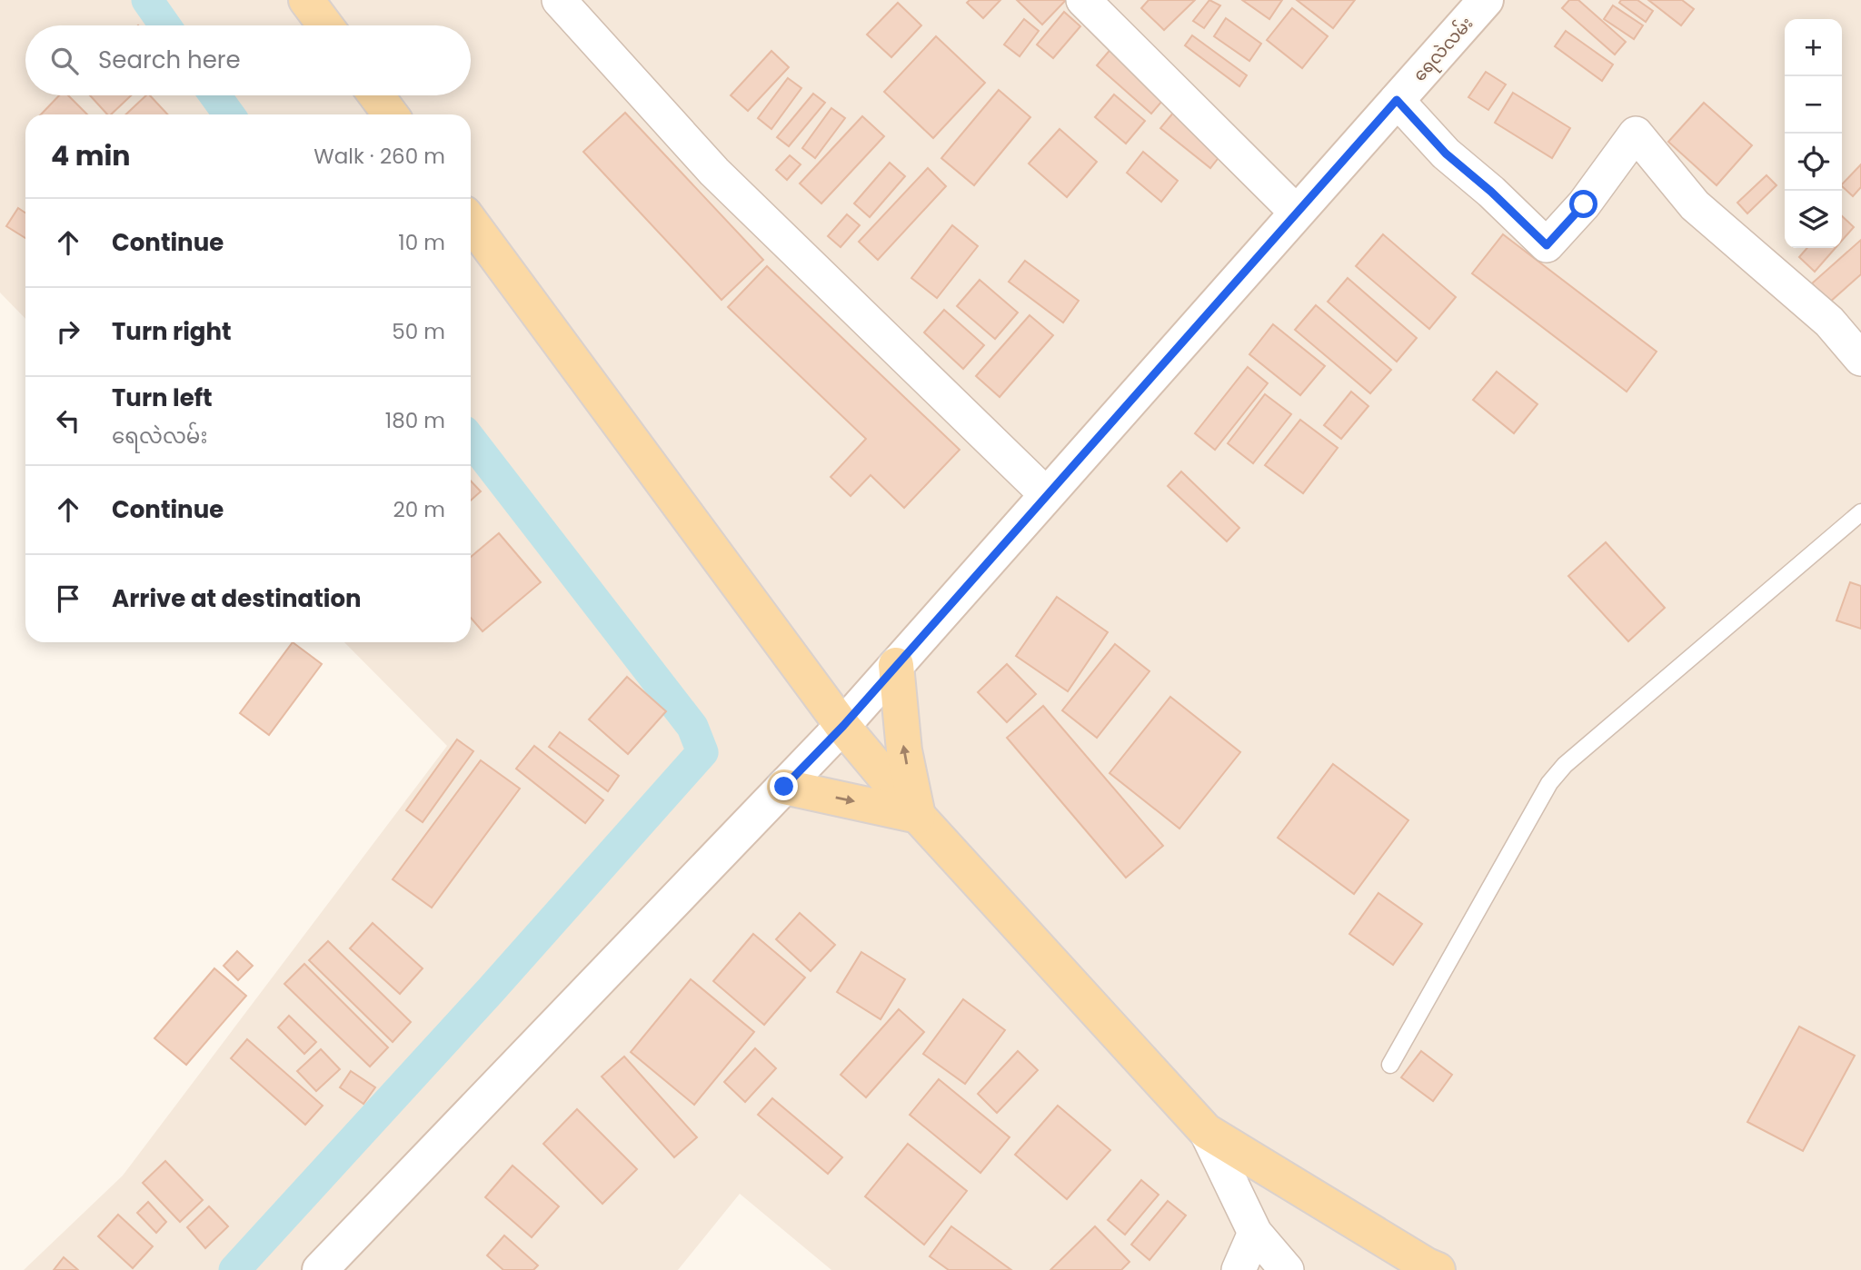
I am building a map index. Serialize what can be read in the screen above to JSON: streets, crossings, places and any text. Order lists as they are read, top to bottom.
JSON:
{
  "streets": {
    "main road": ["ရေလဲလမ်း"]
  },
  "page": {
    "map_buttons": ["+", "−"],
    "search": "Search here",
    "heading": ["4 min", "Walk · 260 m"],
    "list": [
      ["Continue", "10 m"],
      ["Turn right", "50 m"],
      ["Turn left", "ရေလဲလမ်း", "180 m"],
      ["Continue", "20 m"],
      "Arrive at destination"
    ]
  }
}
